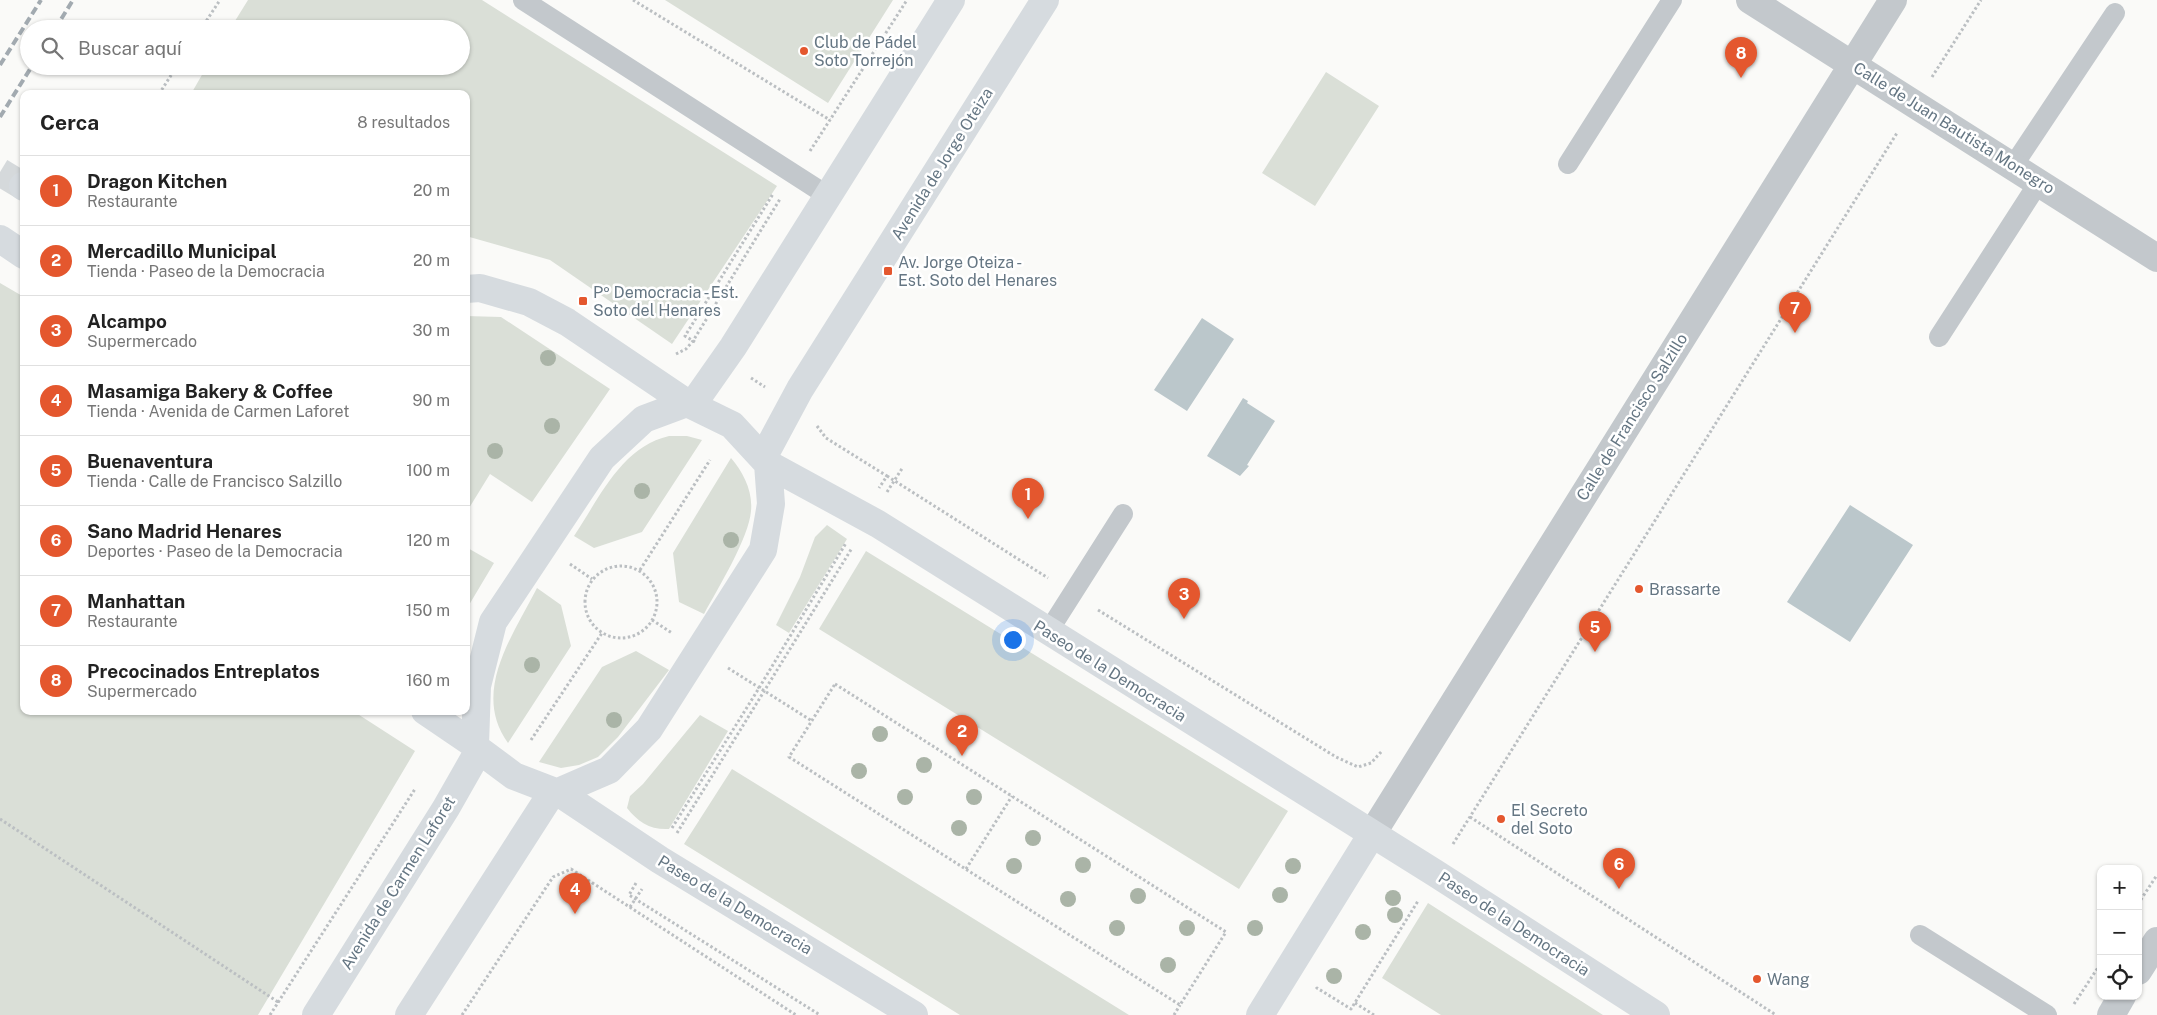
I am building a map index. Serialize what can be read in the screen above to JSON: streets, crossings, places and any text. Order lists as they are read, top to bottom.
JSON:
{
  "streets": {
    "street": [
      "Calle de Juan Bautista Monegro",
      "Avenida de Jorge Oteiza",
      "Calle de Francisco Salzillo",
      "Paseo de la Democracia",
      "Avenida de Carmen Laforet"
    ]
  },
  "crossings": [
    ["Calle de Juan Bautista Monegro", "Calle de Francisco Salzillo"],
    ["Avenida de Jorge Oteiza", "Paseo de la Democracia"],
    ["Calle de Francisco Salzillo", "Paseo de la Democracia"],
    ["Paseo de la Democracia", "Avenida de Carmen Laforet"]
  ],
  "places": {
    "other": [
      "Club de Pádel Soto Torrejón",
      "Brassarte",
      "El Secreto del Soto",
      "Wang"
    ],
    "transit": ["Av. Jorge Oteiza - Est. Soto del Henares", "Pº Democracia - Est. Soto del Henares"]
  },
  "page": {
    "search": "Buscar aquí",
    "pins": [
      "8",
      "7",
      "1",
      "3",
      "5",
      "2",
      "6",
      "4"
    ],
    "heading": ["Cerca", "8 resultados"],
    "list": [
      {
        "mark": "1",
        "name": "Dragon Kitchen",
        "note": "Restaurante",
        "value": "20 m"
      },
      {
        "mark": "2",
        "name": "Mercadillo Municipal",
        "note": "Tienda · Paseo de la Democracia",
        "value": "20 m"
      },
      {
        "mark": "3",
        "name": "Alcampo",
        "note": "Supermercado",
        "value": "30 m"
      },
      {
        "mark": "4",
        "name": "Masamiga Bakery & Coffee",
        "note": "Tienda · Avenida de Carmen Laforet",
        "value": "90 m"
      },
      {
        "mark": "5",
        "name": "Buenaventura",
        "note": "Tienda · Calle de Francisco Salzillo",
        "value": "100 m"
      },
      {
        "mark": "6",
        "name": "Sano Madrid Henares",
        "note": "Deportes · Paseo de la Democracia",
        "value": "120 m"
      },
      {
        "mark": "7",
        "name": "Manhattan",
        "note": "Restaurante",
        "value": "150 m"
      },
      {
        "mark": "8",
        "name": "Precocinados Entreplatos",
        "note": "Supermercado",
        "value": "160 m"
      }
    ],
    "map_buttons": ["+", "−"]
  }
}
